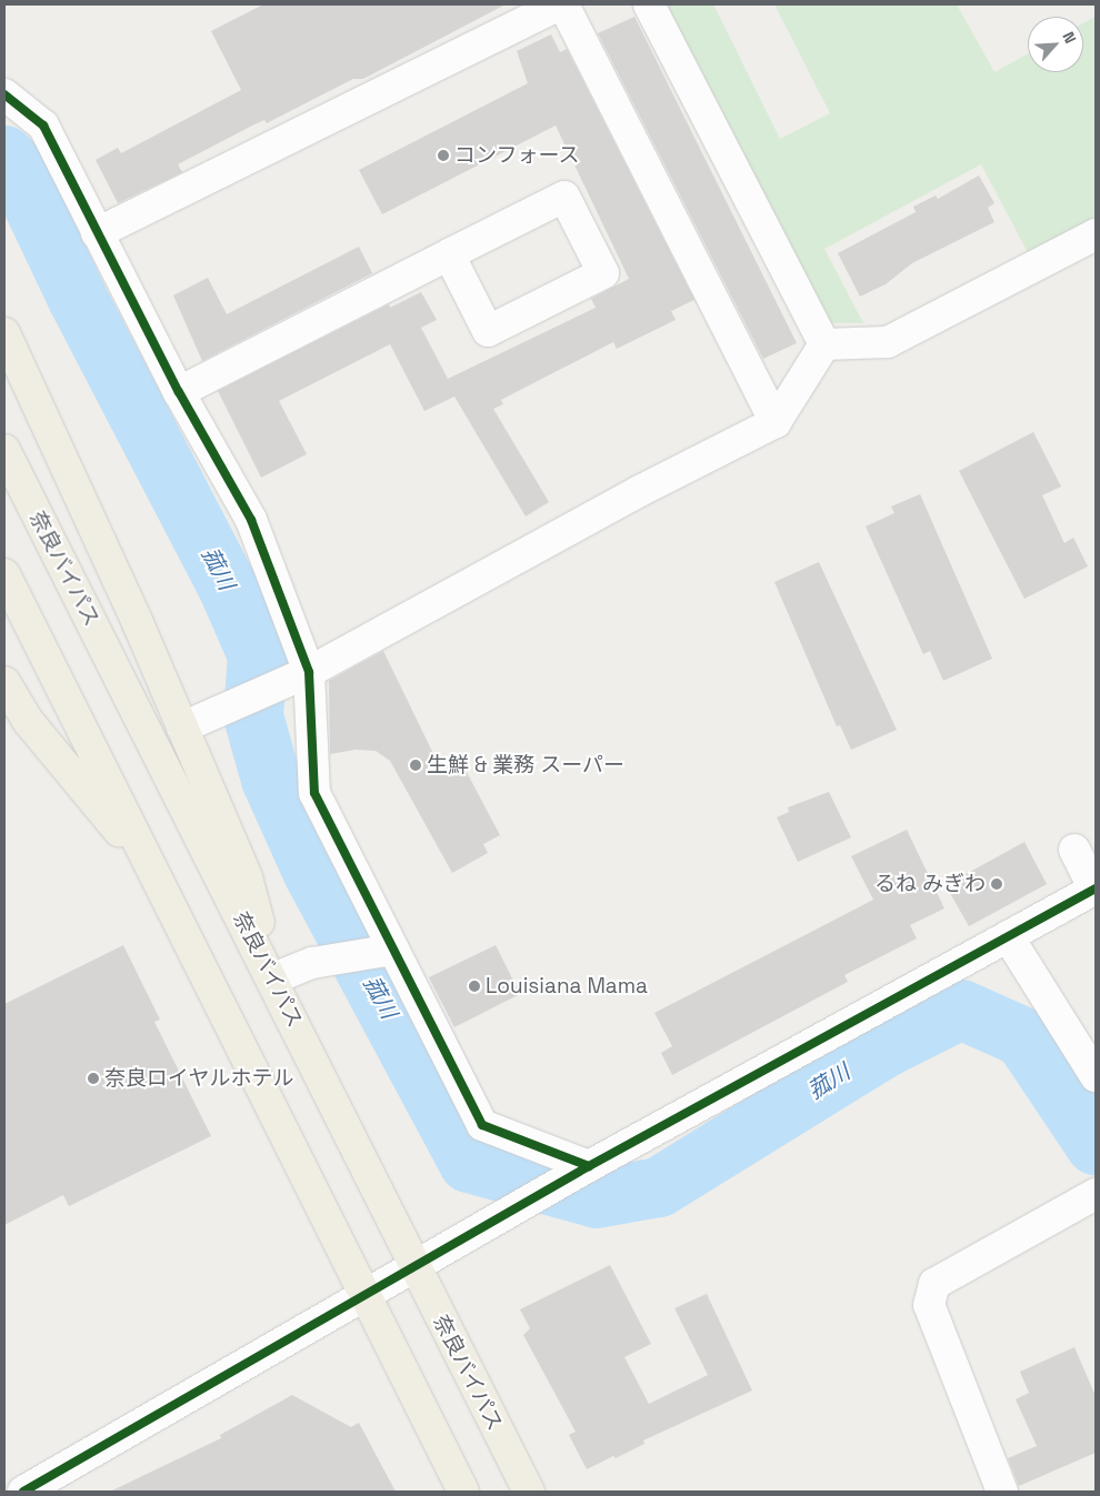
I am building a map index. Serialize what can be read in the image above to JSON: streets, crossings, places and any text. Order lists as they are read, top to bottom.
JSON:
{
  "streets": {
    "highway": ["奈良バイパス"]
  },
  "water": ["菰川"],
  "places": [
    "コンフォース",
    "生鮮 & 業務 スーパー",
    "るね みぎわ",
    "Louisiana Mama",
    "奈良ロイヤルホテル"
  ],
  "north": "top right"
}
